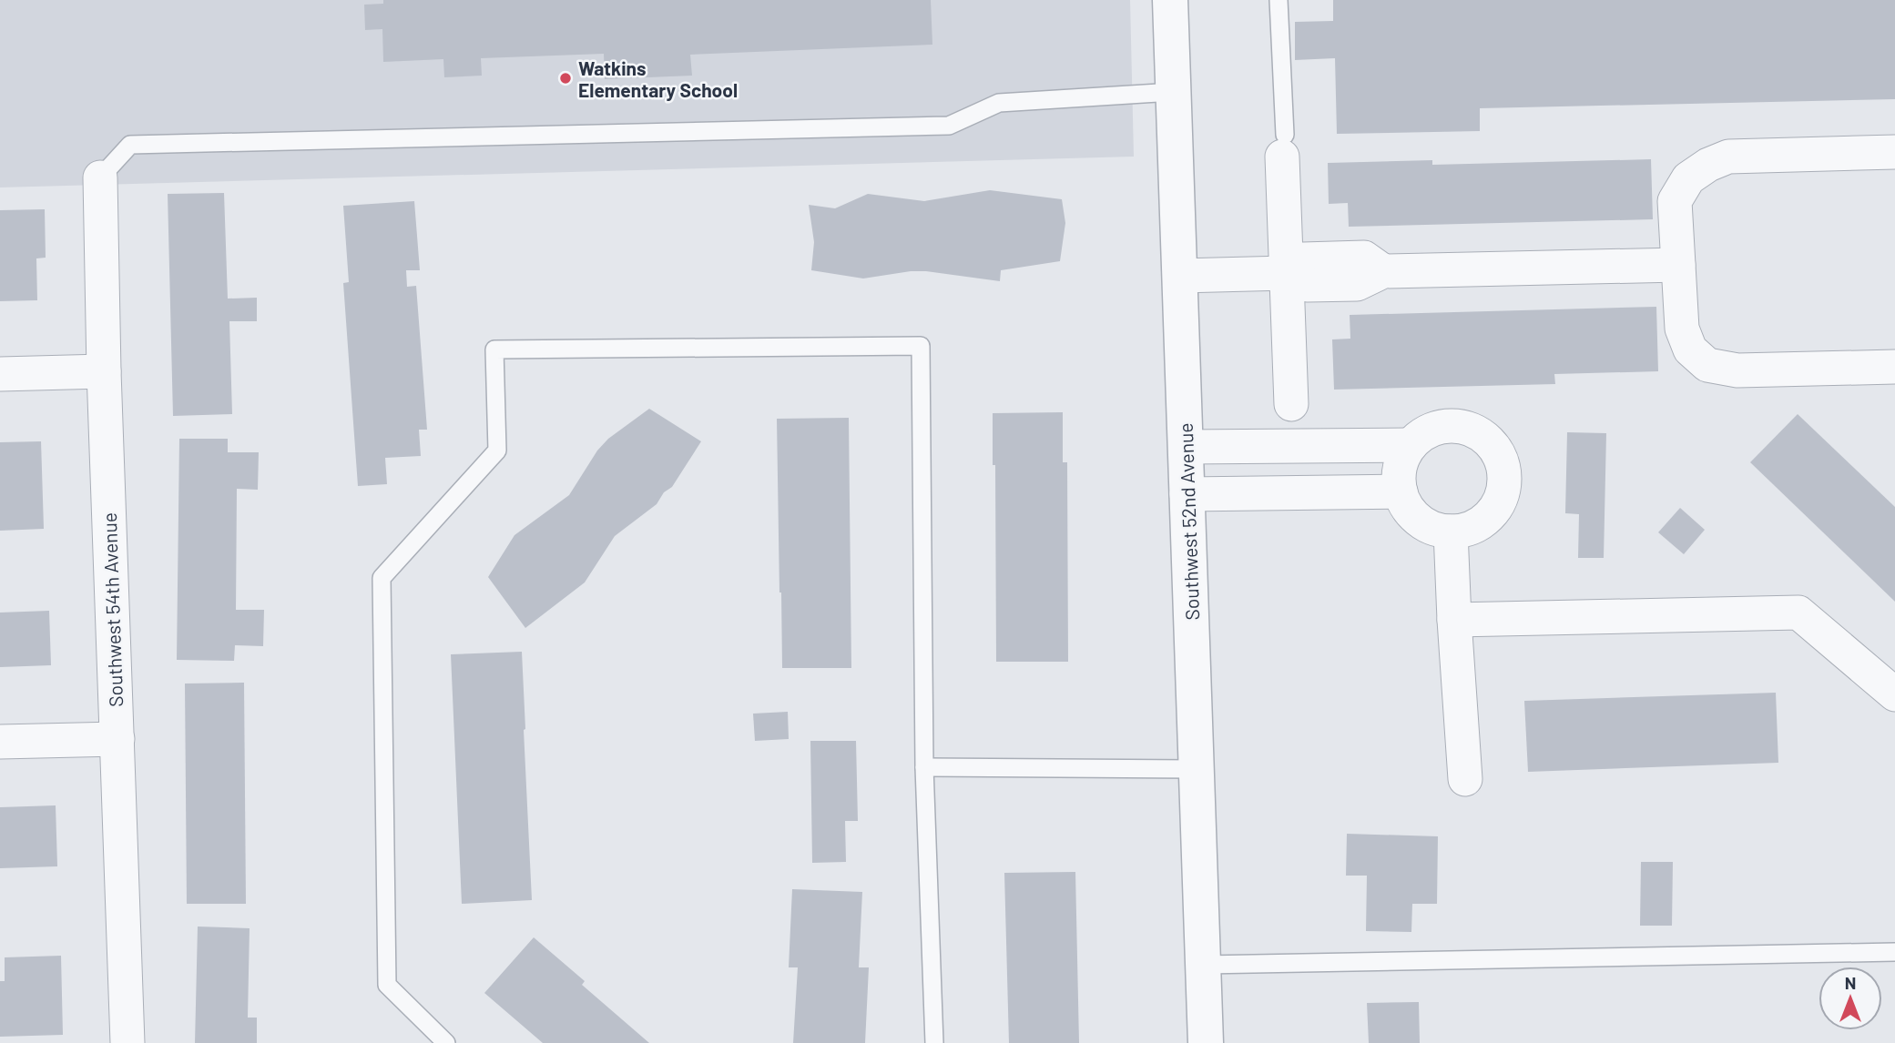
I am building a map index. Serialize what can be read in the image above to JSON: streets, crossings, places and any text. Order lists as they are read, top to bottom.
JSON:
{
  "streets": {
    "street": ["Southwest 52nd Avenue", "Southwest 54th Avenue"]
  },
  "places": ["Watkins Elementary School"],
  "north": "top"
}
